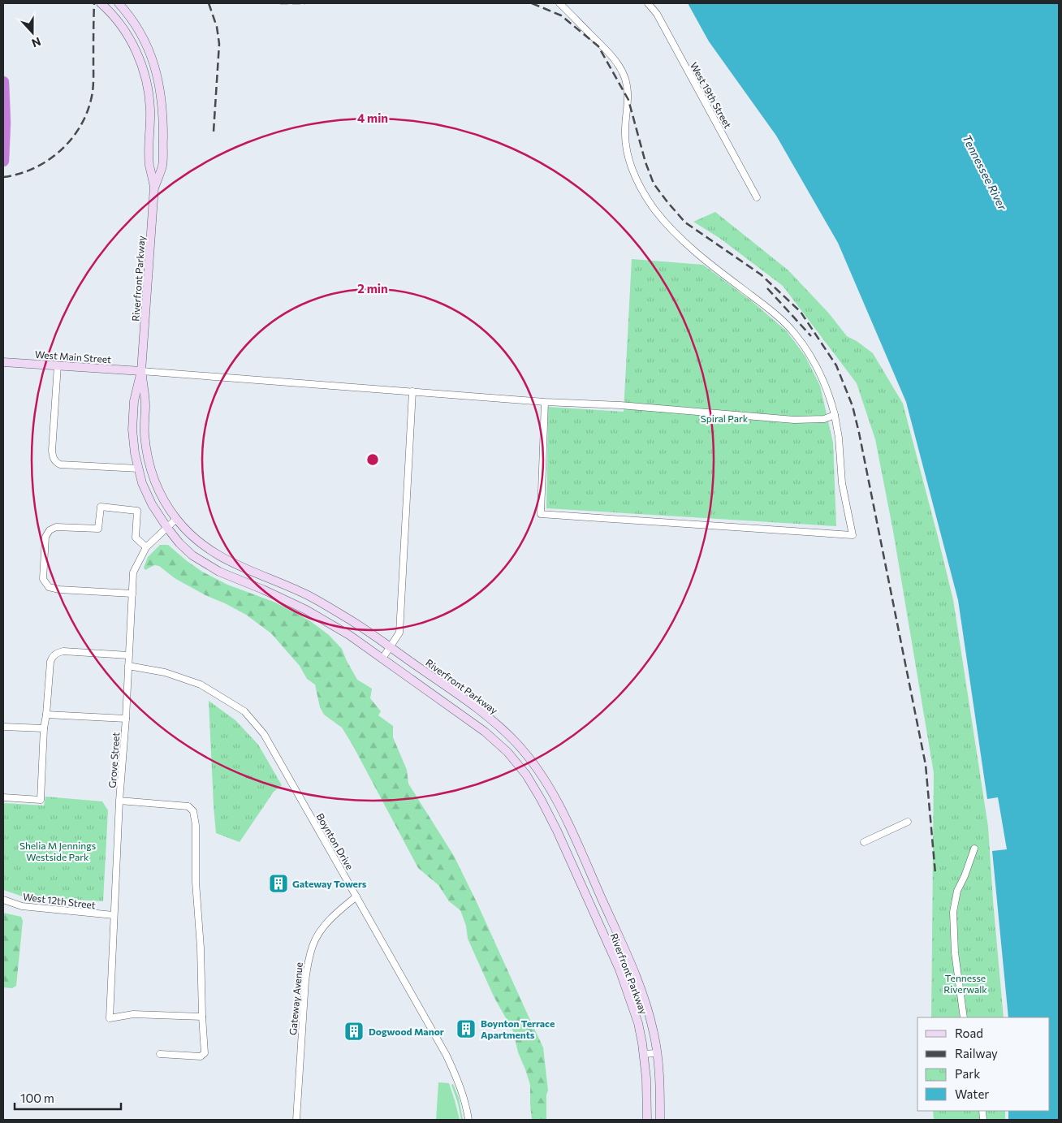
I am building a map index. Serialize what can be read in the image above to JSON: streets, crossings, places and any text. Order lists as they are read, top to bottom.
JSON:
{
  "streets": {
    "main road": ["Riverfront Parkway", "West Main Street"],
    "street": [
      "West 19th Street",
      "Grove Street",
      "Boynton Drive",
      "West 12th Street",
      "Gateway Avenue"
    ]
  },
  "crossings": [
    ["Riverfront Parkway", "West Main Street"],
    ["Riverfront Parkway", "Grove Street"],
    ["Grove Street", "Boynton Drive"],
    ["Grove Street", "West 12th Street"],
    ["Boynton Drive", "Gateway Avenue"]
  ],
  "water": ["Tennessee River"],
  "parks": ["Spiral Park", "Shelia M Jennings Westside Park", "Tennesse Riverwalk"],
  "places": {
    "building": ["Gateway Towers", "Boynton Terrace Apartments", "Dogwood Manor"]
  },
  "legend": [
    "Road",
    "Railway",
    "Park",
    "Water"
  ],
  "scale_bar": "100 m",
  "north": "bottom",
  "rings": ["4 min", "2 min"]
}
